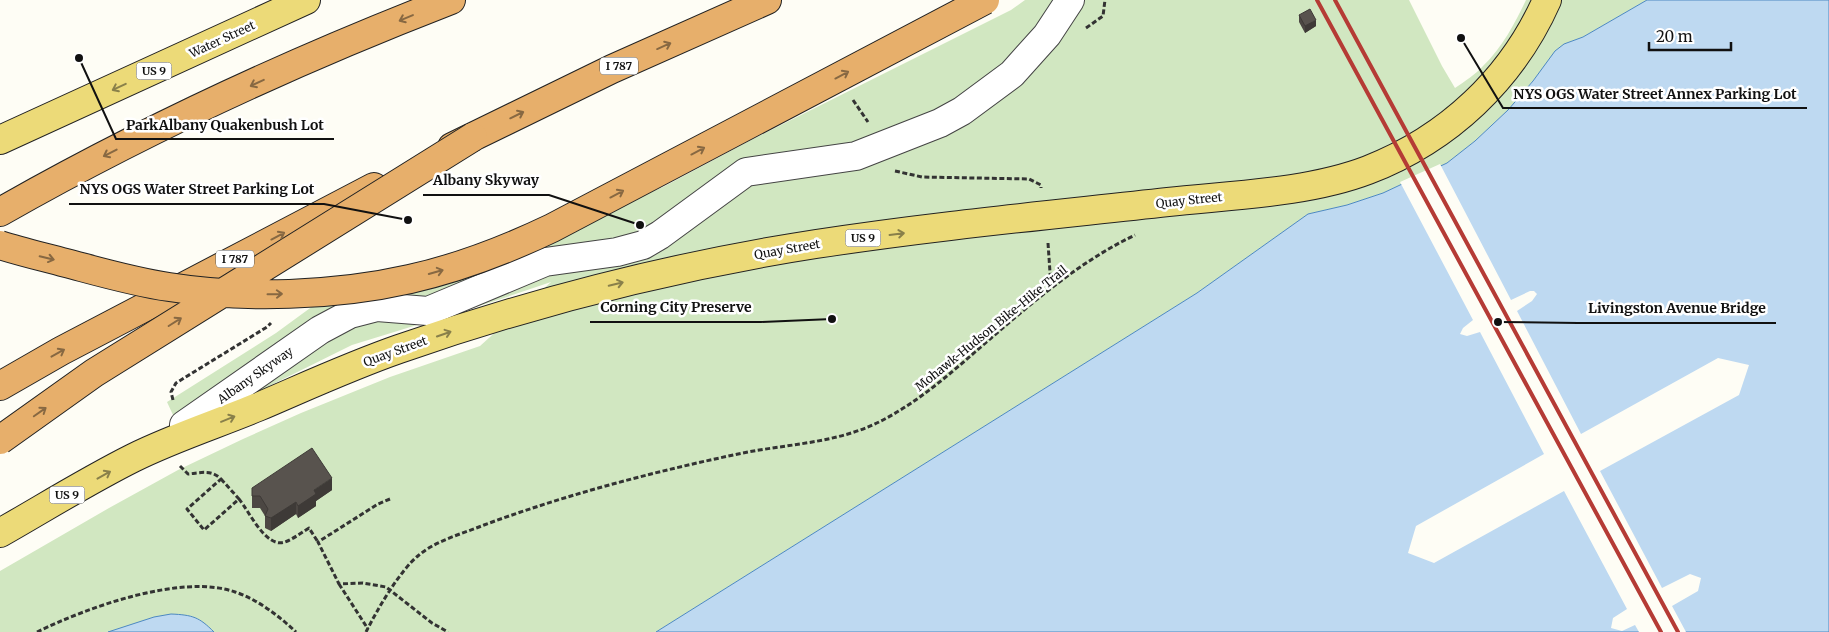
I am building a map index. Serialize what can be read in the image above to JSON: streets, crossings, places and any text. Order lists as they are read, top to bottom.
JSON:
{
  "streets": {
    "highway": ["I 787"],
    "main road": ["Water Street", "US 9", "Quay Street"],
    "street": ["Albany Skyway"],
    "path": ["Mohawk-Hudson Bike-Hike Trail"]
  },
  "one_way": ["Water Street", "Quay Street"],
  "places": [
    "NYS OGS Water Street Annex Parking Lot",
    "ParkAlbany Quakenbush Lot",
    "NYS OGS Water Street Parking Lot",
    "Albany Skyway",
    "Corning City Preserve",
    "Livingston Avenue Bridge"
  ],
  "scale_bar": "20 m"
}
